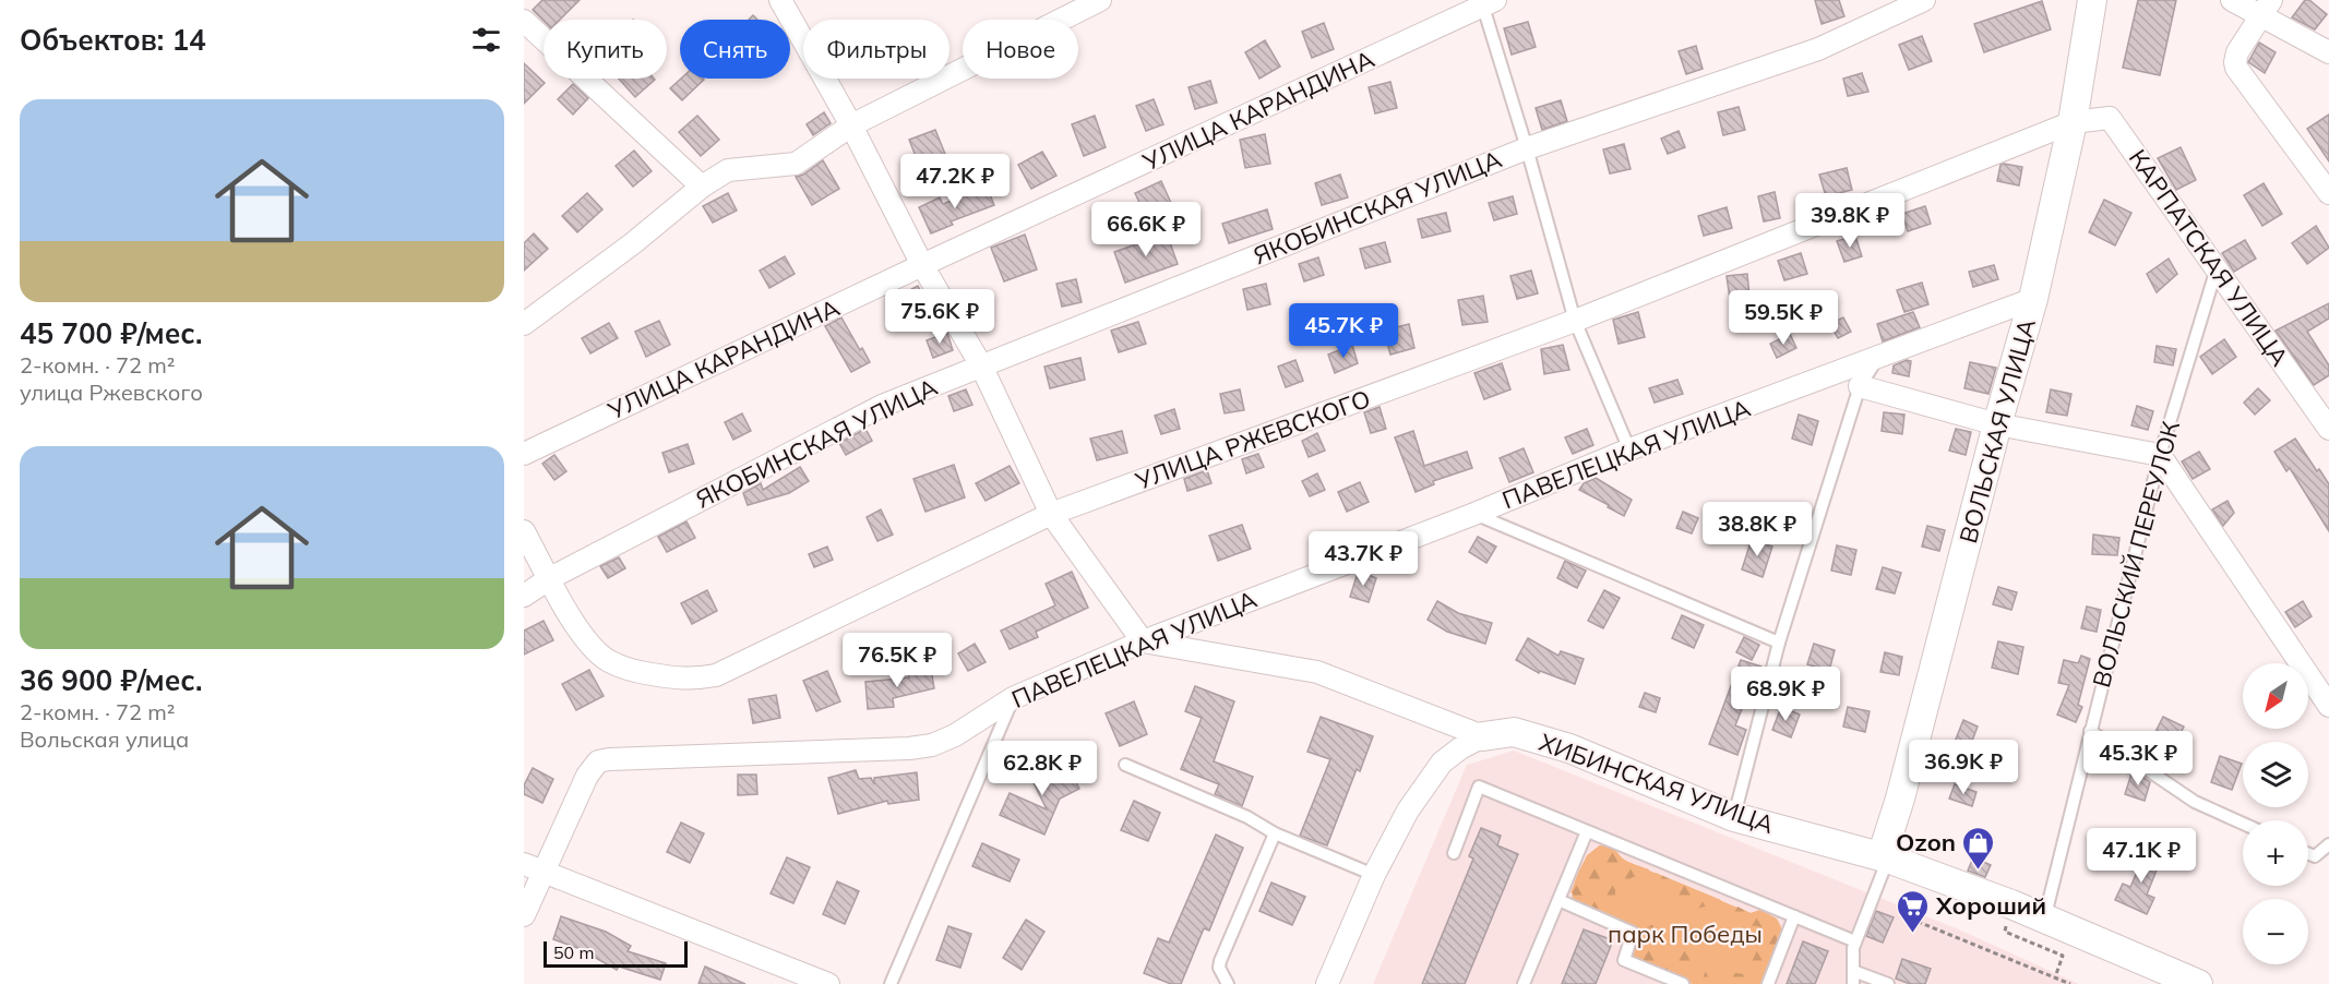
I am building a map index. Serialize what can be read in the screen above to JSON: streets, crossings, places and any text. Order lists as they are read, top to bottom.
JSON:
{
  "streets": {
    "street": [
      "УЛИЦА КАРАНДИНА",
      "ЯКОБИНСКАЯ УЛИЦА",
      "КАРПАТСКАЯ УЛИЦА",
      "ВОЛЬСКАЯ УЛИЦА",
      "УЛИЦА РЖЕВСКОГО",
      "ПАВЕЛЕЦКАЯ УЛИЦА",
      "ХИБИНСКАЯ УЛИЦА"
    ],
    "lane": ["ВОЛЬСКИЙ ПЕРЕУЛОК"]
  },
  "crossings": [
    ["ЯКОБИНСКАЯ УЛИЦА", "УЛИЦА РЖЕВСКОГО"],
    ["КАРПАТСКАЯ УЛИЦА", "ВОЛЬСКАЯ УЛИЦА"],
    ["КАРПАТСКАЯ УЛИЦА", "УЛИЦА РЖЕВСКОГО"],
    ["КАРПАТСКАЯ УЛИЦА", "ВОЛЬСКИЙ ПЕРЕУЛОК"],
    ["ВОЛЬСКАЯ УЛИЦА", "УЛИЦА РЖЕВСКОГО"],
    ["ВОЛЬСКАЯ УЛИЦА", "ПАВЕЛЕЦКАЯ УЛИЦА"],
    ["ВОЛЬСКАЯ УЛИЦА", "ХИБИНСКАЯ УЛИЦА"],
    ["ПАВЕЛЕЦКАЯ УЛИЦА", "ХИБИНСКАЯ УЛИЦА"],
    ["ВОЛЬСКИЙ ПЕРЕУЛОК", "ХИБИНСКАЯ УЛИЦА"]
  ],
  "parks": ["парк Победы"],
  "places": {
    "shop": ["Ozon"],
    "supermarket": ["Хороший"]
  },
  "scale_bar": "50 m",
  "north": "bottom left",
  "page": {
    "heading": "Объектов: 14",
    "chip": [
      "Купить",
      "Снять",
      "Фильтры",
      "Новое"
    ],
    "list": [
      {
        "name": "45 700 ₽/мес.",
        "note": "2-комн. · 72 m² · улица Ржевского"
      },
      {
        "name": "36 900 ₽/мес.",
        "note": "2-комн. · 72 m² · Вольская улица"
      }
    ],
    "price": [
      "47.2K ₽",
      "39.8K ₽",
      "66.6K ₽",
      "75.6K ₽",
      "59.5K ₽",
      "45.7K ₽",
      "38.8K ₽",
      "43.7K ₽",
      "76.5K ₽",
      "68.9K ₽",
      "45.3K ₽",
      "36.9K ₽",
      "62.8K ₽",
      "47.1K ₽"
    ],
    "map_buttons": ["+", "−"],
    "scale": "50 m"
  }
}
